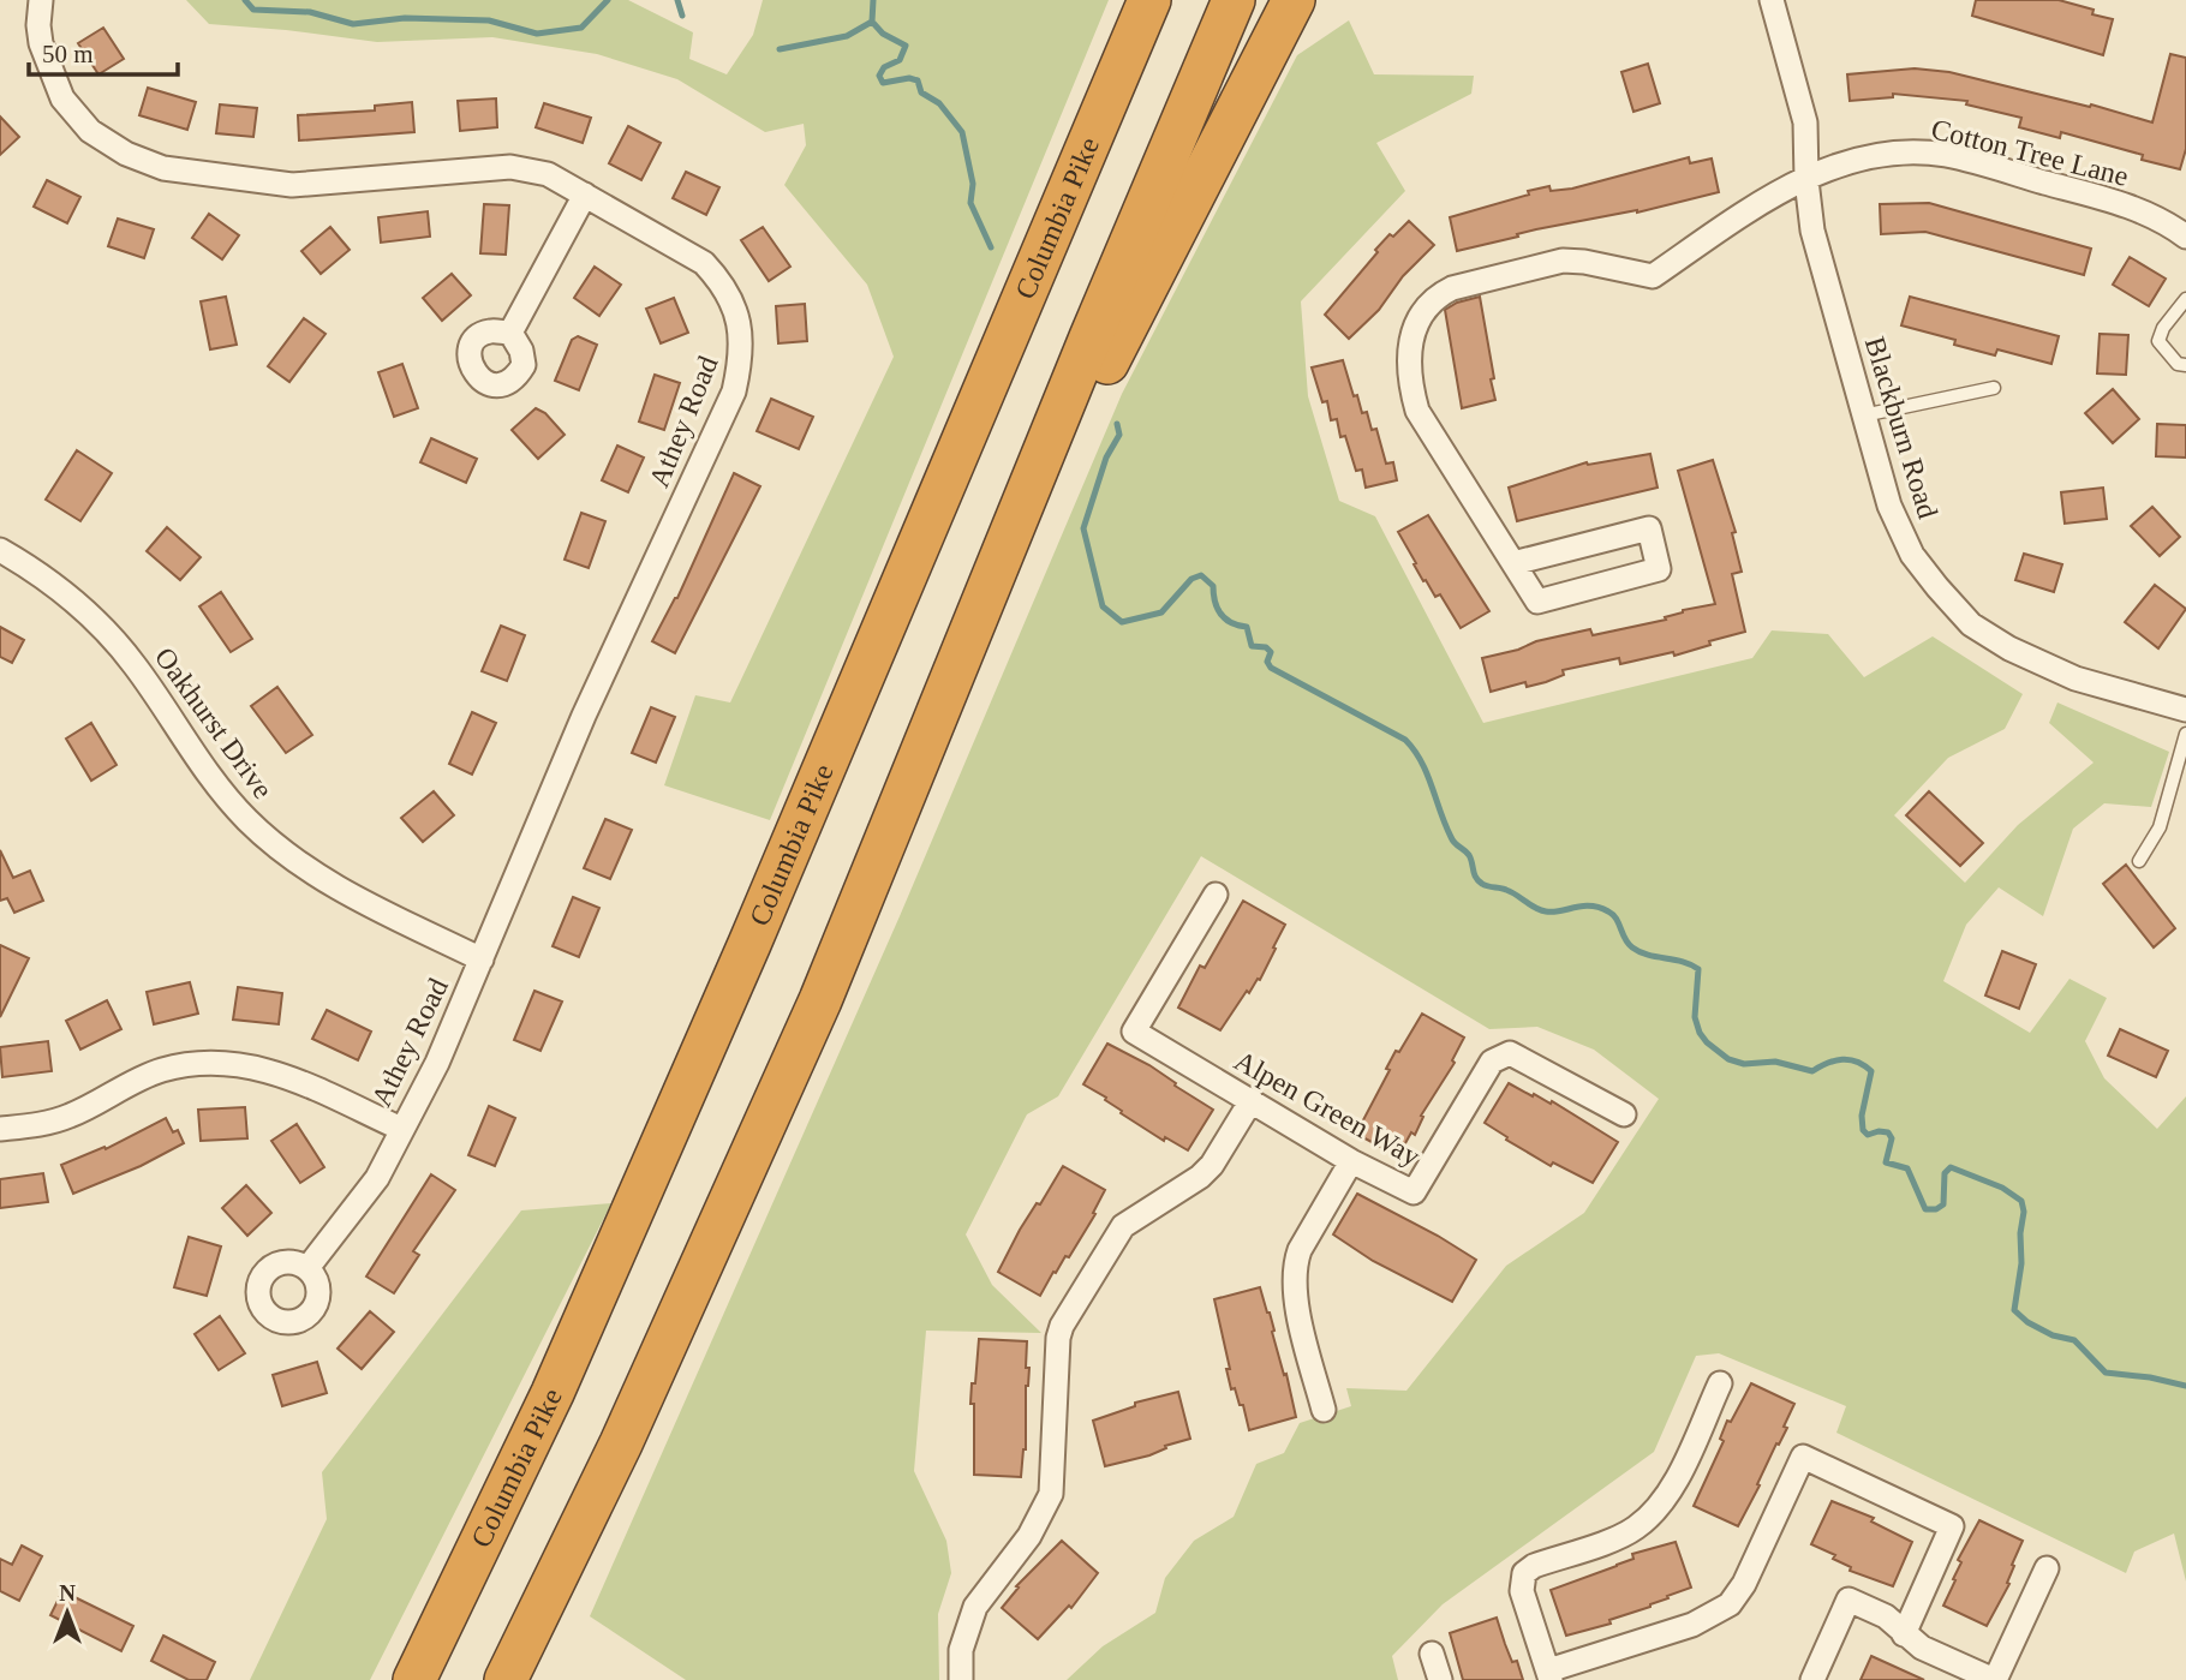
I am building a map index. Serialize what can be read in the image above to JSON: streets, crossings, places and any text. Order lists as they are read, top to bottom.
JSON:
{
  "streets": {
    "highway": ["Columbia Pike"],
    "street": [
      "Cotton Tree Lane",
      "Athey Road",
      "Blackburn Road",
      "Oakhurst Drive",
      "Alpen Green Way"
    ]
  },
  "crossings": [
    ["Cotton Tree Lane", "Blackburn Road"],
    ["Athey Road", "Oakhurst Drive"]
  ],
  "scale_bar": "50 m",
  "north": "top"
}
